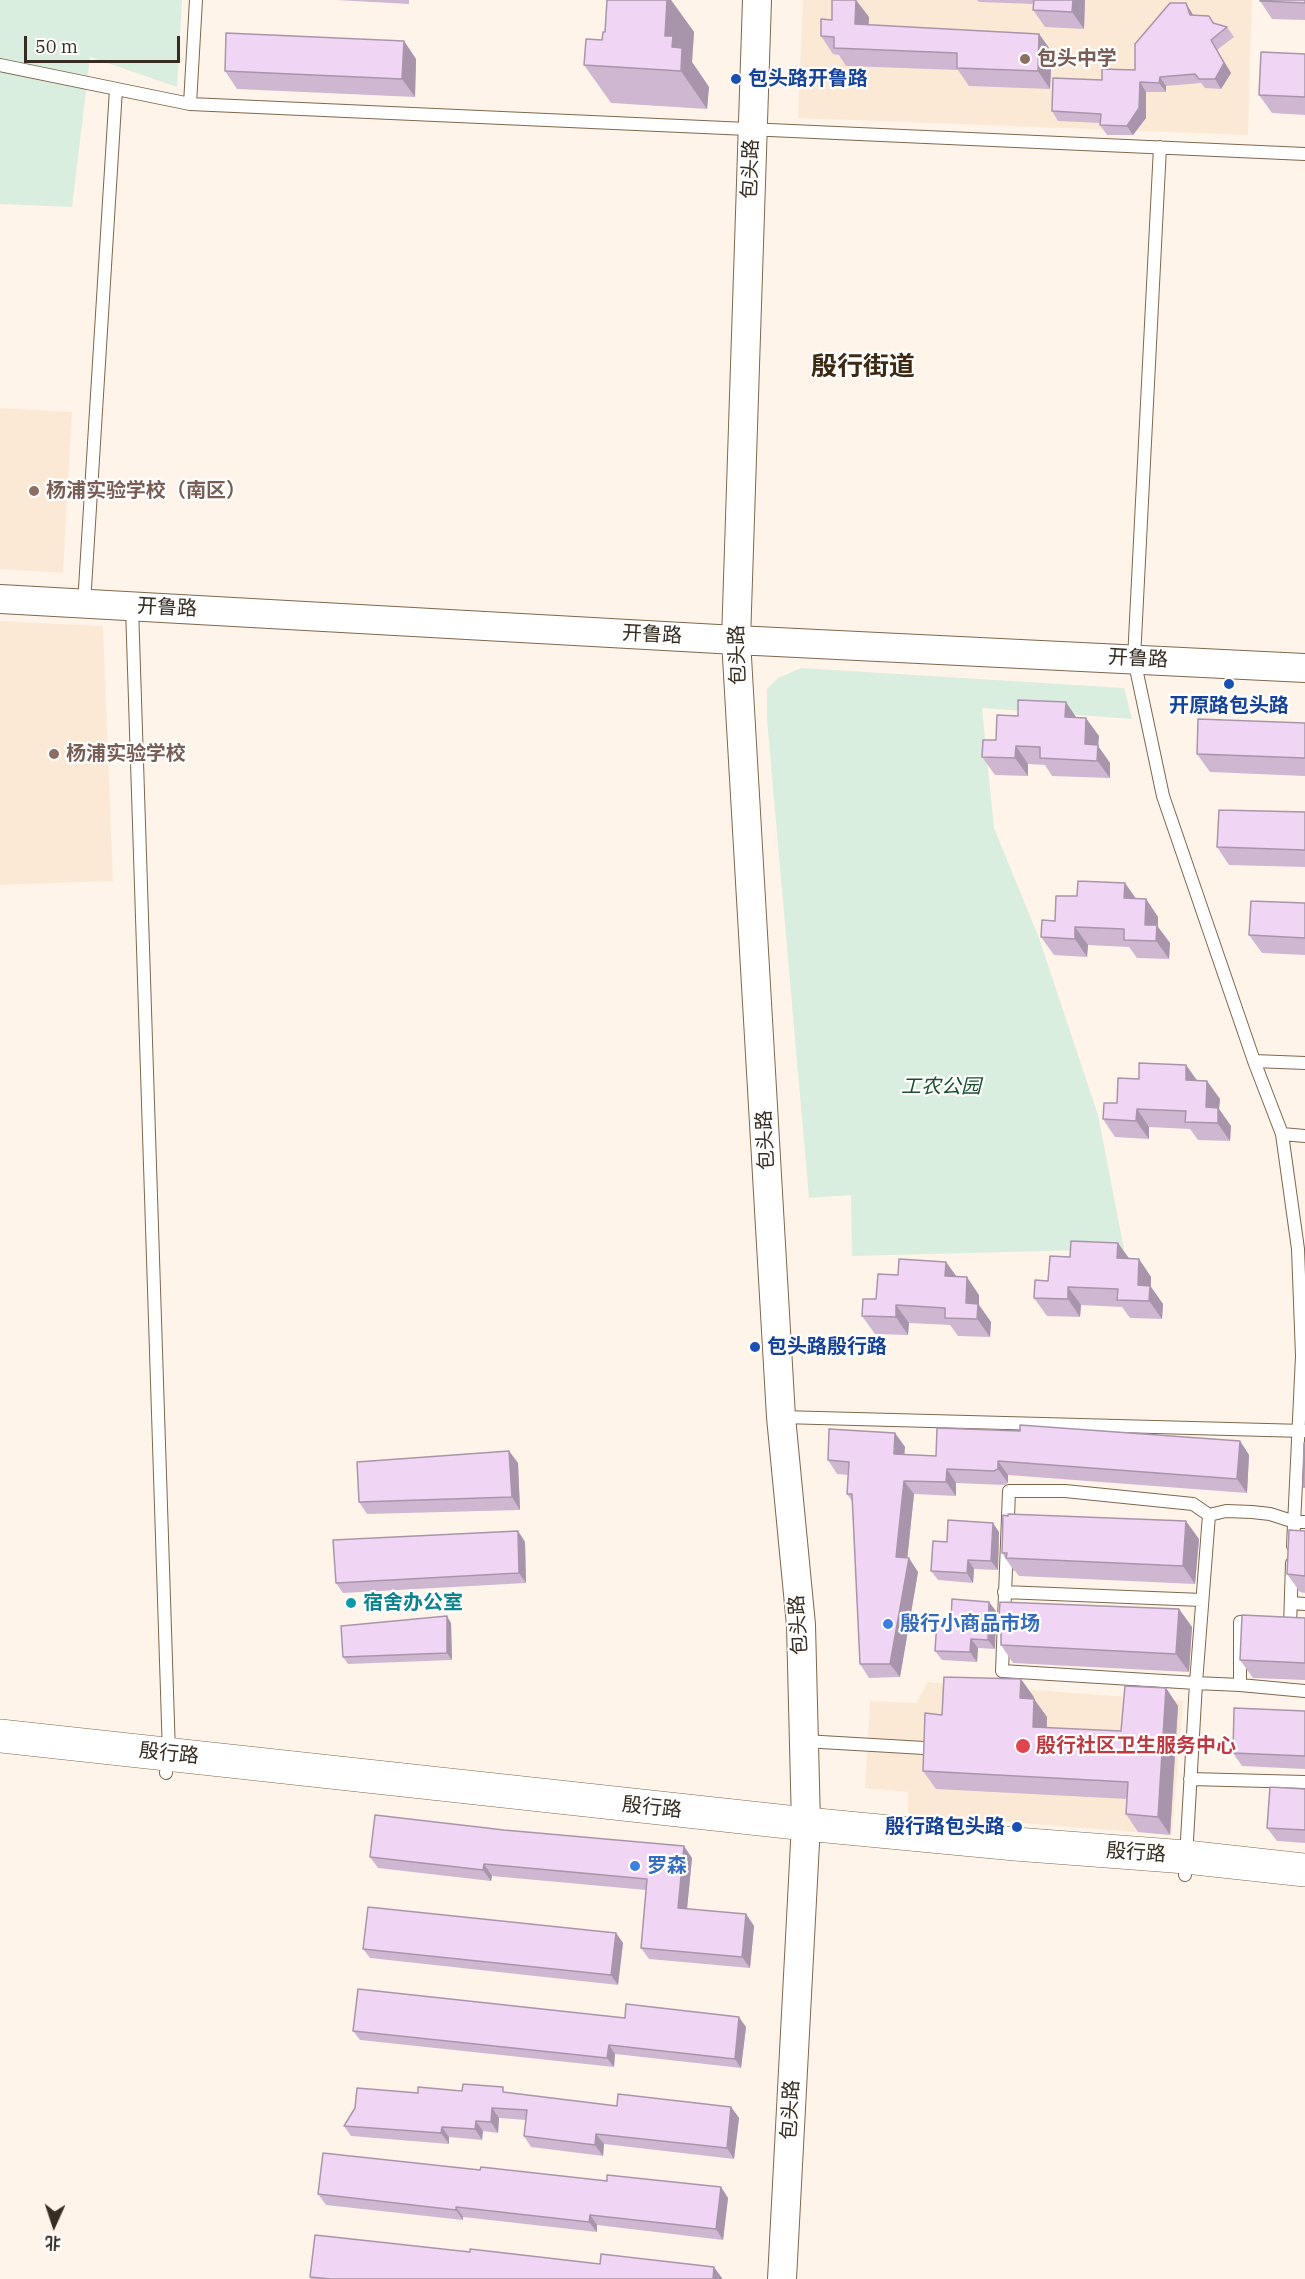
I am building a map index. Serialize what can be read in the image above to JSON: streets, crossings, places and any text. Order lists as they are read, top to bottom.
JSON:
{
  "streets": {
    "main road": ["殷行路"],
    "street": ["包头路", "开鲁路"]
  },
  "crossings": [
    ["包头路", "开鲁路"],
    ["包头路", "殷行路"]
  ],
  "districts": ["殷行街道"],
  "parks": ["工农公园"],
  "places": [
    "包头中学",
    "包头路开鲁路",
    "杨浦实验学校（南区）",
    "开原路包头路",
    "杨浦实验学校",
    "包头路殷行路",
    "宿舍办公室",
    "殷行小商品市场",
    "殷行社区卫生服务中心",
    "殷行路包头路",
    "罗森"
  ],
  "scale_bar": "50 m",
  "north": "bottom"
}
